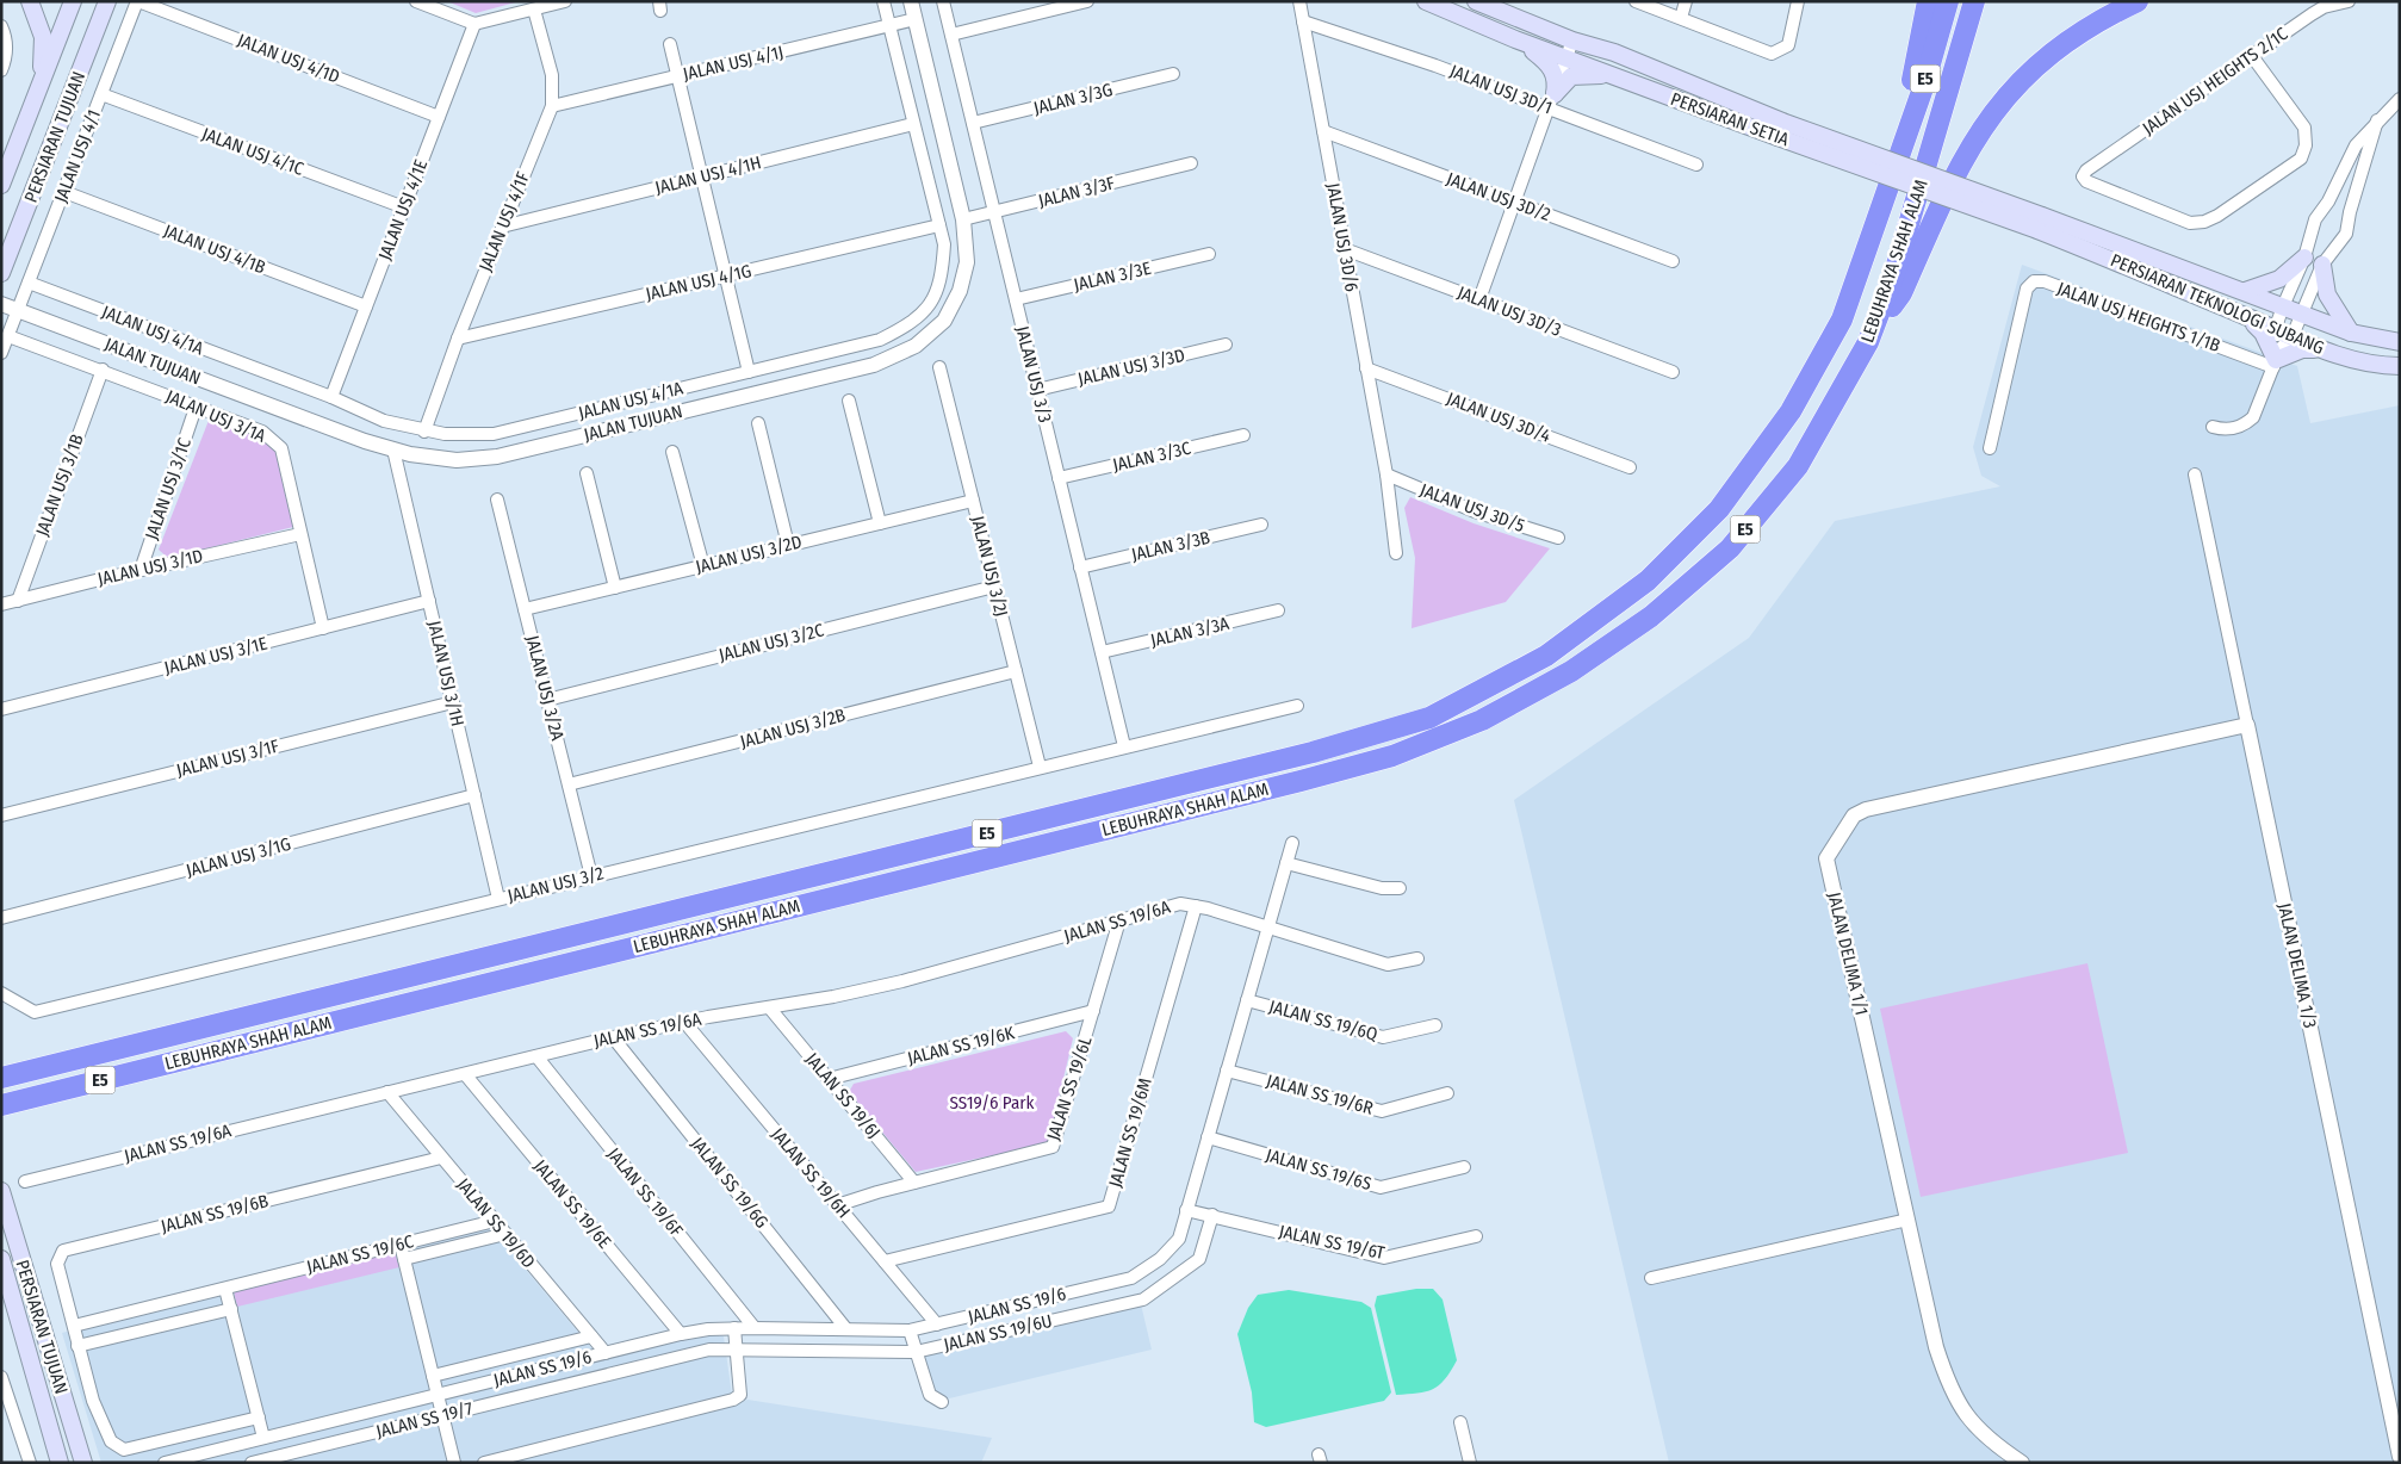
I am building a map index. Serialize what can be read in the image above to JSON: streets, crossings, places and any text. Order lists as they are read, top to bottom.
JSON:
{
  "streets": {
    "highway": ["E5", "LEBUHRAYA SHAH ALAM"],
    "main road": ["PERSIARAN SETIA", "PERSIARAN TUJUAN", "PERSIARAN TEKNOLOGI SUBANG"],
    "street": [
      "JALAN USJ 4/1D",
      "JALAN USJ 4/1J",
      "JALAN USJ HEIGHTS 2/1C",
      "JALAN USJ 3D/1",
      "JALAN 3/3G",
      "JALAN USJ 4/1C",
      "JALAN USJ 4/1",
      "JALAN USJ 4/1H",
      "JALAN 3/3F",
      "JALAN USJ 3D/2",
      "JALAN USJ 4/1E",
      "JALAN USJ 4/1F",
      "JALAN USJ 3D/6",
      "JALAN USJ 4/1B",
      "JALAN 3/3E",
      "JALAN USJ 4/1G",
      "JALAN USJ 3D/3",
      "JALAN USJ HEIGHTS 1/1B",
      "JALAN USJ 4/1A",
      "JALAN TUJUAN",
      "JALAN USJ 3/3D",
      "JALAN USJ 3/3",
      "JALAN USJ 3/1A",
      "JALAN USJ 3D/4",
      "JALAN 3/3C",
      "JALAN USJ 3/1B",
      "JALAN USJ 3/1C",
      "JALAN USJ 3D/5",
      "JALAN 3/3B",
      "JALAN USJ 3/2D",
      "JALAN USJ 3/2J",
      "JALAN USJ 3/1D",
      "JALAN 3/3A",
      "JALAN USJ 3/2C",
      "JALAN USJ 3/1E",
      "JALAN USJ 3/1H",
      "JALAN USJ 3/2A",
      "JALAN USJ 3/2B",
      "JALAN USJ 3/1F",
      "JALAN USJ 3/1G",
      "JALAN USJ 3/2",
      "JALAN SS 19/6A",
      "JALAN DELIMA 1/1",
      "JALAN DELIMA 1/3",
      "JALAN SS 19/6Q",
      "JALAN SS 19/6K",
      "JALAN SS 19/6L",
      "JALAN SS 19/6R",
      "JALAN SS 19/6J",
      "JALAN SS 19/6M",
      "JALAN SS 19/6S",
      "JALAN SS 19/6H",
      "JALAN SS 19/6G",
      "JALAN SS 19/6F",
      "JALAN SS 19/6E",
      "JALAN SS 19/6B",
      "JALAN SS 19/6D",
      "JALAN SS 19/6T",
      "JALAN SS 19/6C",
      "JALAN SS 19/6",
      "JALAN SS 19/6U",
      "JALAN SS 19/7"
    ]
  },
  "crossings": [
    ["JALAN USJ 4/1D", "JALAN USJ 4/1"],
    ["JALAN USJ 4/1D", "JALAN USJ 4/1E"],
    ["JALAN USJ 4/1J", "JALAN USJ 4/1F"],
    ["JALAN USJ 4/1J", "JALAN USJ 4/1A"],
    ["JALAN USJ 4/1J", "JALAN TUJUAN"],
    ["JALAN USJ 3D/1", "JALAN USJ 3D/6"],
    ["JALAN 3/3G", "JALAN USJ 3/3"],
    ["PERSIARAN SETIA", "PERSIARAN TEKNOLOGI SUBANG"],
    ["JALAN USJ 4/1C", "JALAN USJ 4/1"],
    ["JALAN USJ 4/1C", "JALAN USJ 4/1E"],
    ["JALAN USJ 4/1", "JALAN USJ 4/1B"],
    ["JALAN USJ 4/1", "JALAN USJ 4/1A"],
    ["JALAN USJ 4/1", "JALAN TUJUAN"],
    ["JALAN USJ 4/1", "JALAN USJ 3/1A"],
    ["JALAN USJ 4/1H", "JALAN USJ 4/1F"],
    ["JALAN USJ 4/1H", "JALAN USJ 4/1A"],
    ["JALAN 3/3F", "JALAN TUJUAN"],
    ["JALAN 3/3F", "JALAN USJ 3/3"],
    ["JALAN USJ 3D/2", "JALAN USJ 3D/6"],
    ["JALAN USJ 4/1E", "JALAN USJ 4/1B"],
    ["JALAN USJ 4/1E", "JALAN USJ 4/1A"],
    ["JALAN USJ 4/1F", "JALAN USJ 4/1G"],
    ["JALAN USJ 4/1F", "JALAN USJ 4/1A"],
    ["JALAN USJ 3D/6", "JALAN USJ 3D/3"],
    ["JALAN USJ 3D/6", "JALAN USJ 3D/4"],
    ["JALAN USJ 3D/6", "JALAN USJ 3D/5"],
    ["JALAN 3/3E", "JALAN USJ 3/3"],
    ["JALAN USJ 4/1G", "JALAN USJ 4/1A"],
    ["PERSIARAN TEKNOLOGI SUBANG", "JALAN USJ HEIGHTS 1/1B"],
    ["JALAN TUJUAN", "JALAN USJ 3/1H"],
    ["JALAN USJ 3/3D", "JALAN USJ 3/3"],
    ["JALAN USJ 3/3", "JALAN 3/3C"],
    ["JALAN USJ 3/3", "JALAN 3/3B"],
    ["JALAN USJ 3/3", "JALAN 3/3A"],
    ["JALAN USJ 3/3", "JALAN USJ 3/2"],
    ["JALAN USJ 3/1A", "JALAN USJ 3/1B"],
    ["JALAN USJ 3/1A", "JALAN USJ 3/1C"],
    ["JALAN USJ 3/1A", "JALAN USJ 3/1D"],
    ["JALAN USJ 3/1A", "JALAN USJ 3/1E"],
    ["JALAN USJ 3/1B", "JALAN USJ 3/1D"],
    ["JALAN USJ 3/1C", "JALAN USJ 3/1D"],
    ["JALAN USJ 3/2D", "JALAN USJ 3/2J"],
    ["JALAN USJ 3/2D", "JALAN USJ 3/2A"],
    ["JALAN USJ 3/2J", "JALAN USJ 3/2C"],
    ["JALAN USJ 3/2J", "JALAN USJ 3/2B"],
    ["JALAN USJ 3/2J", "JALAN USJ 3/2"],
    ["JALAN USJ 3/2C", "JALAN USJ 3/2A"],
    ["JALAN USJ 3/1E", "JALAN USJ 3/1H"],
    ["JALAN USJ 3/1H", "JALAN USJ 3/1F"],
    ["JALAN USJ 3/1H", "JALAN USJ 3/1G"],
    ["JALAN USJ 3/1H", "JALAN USJ 3/2"],
    ["JALAN USJ 3/2A", "JALAN USJ 3/2B"],
    ["JALAN USJ 3/2A", "JALAN USJ 3/2"],
    ["JALAN SS 19/6A", "JALAN SS 19/6L"],
    ["JALAN SS 19/6A", "JALAN SS 19/6J"],
    ["JALAN SS 19/6A", "JALAN SS 19/6M"],
    ["JALAN SS 19/6A", "JALAN SS 19/6H"],
    ["JALAN SS 19/6A", "JALAN SS 19/6G"],
    ["JALAN SS 19/6A", "JALAN SS 19/6F"],
    ["JALAN SS 19/6A", "JALAN SS 19/6E"],
    ["JALAN SS 19/6A", "JALAN SS 19/6D"],
    ["JALAN SS 19/6A", "JALAN SS 19/6"],
    ["JALAN DELIMA 1/1", "JALAN DELIMA 1/3"],
    ["JALAN SS 19/6Q", "JALAN SS 19/6"],
    ["JALAN SS 19/6K", "JALAN SS 19/6L"],
    ["JALAN SS 19/6K", "JALAN SS 19/6J"],
    ["JALAN SS 19/6L", "JALAN SS 19/6J"],
    ["JALAN SS 19/6L", "JALAN SS 19/6H"],
    ["JALAN SS 19/6R", "JALAN SS 19/6"],
    ["JALAN SS 19/6M", "JALAN SS 19/6H"],
    ["JALAN SS 19/6S", "JALAN SS 19/6"],
    ["JALAN SS 19/6H", "JALAN SS 19/6"],
    ["JALAN SS 19/6G", "JALAN SS 19/6"],
    ["JALAN SS 19/6F", "JALAN SS 19/6"],
    ["JALAN SS 19/6E", "JALAN SS 19/6"],
    ["JALAN SS 19/6B", "JALAN SS 19/6D"],
    ["JALAN SS 19/6B", "JALAN SS 19/6C"],
    ["JALAN SS 19/6D", "JALAN SS 19/6C"],
    ["JALAN SS 19/6D", "JALAN SS 19/6"],
    ["JALAN SS 19/6T", "JALAN SS 19/6"],
    ["JALAN SS 19/6T", "JALAN SS 19/6U"],
    ["JALAN SS 19/6U", "JALAN SS 19/7"]
  ],
  "parks": ["SS19/6 Park"]
}
